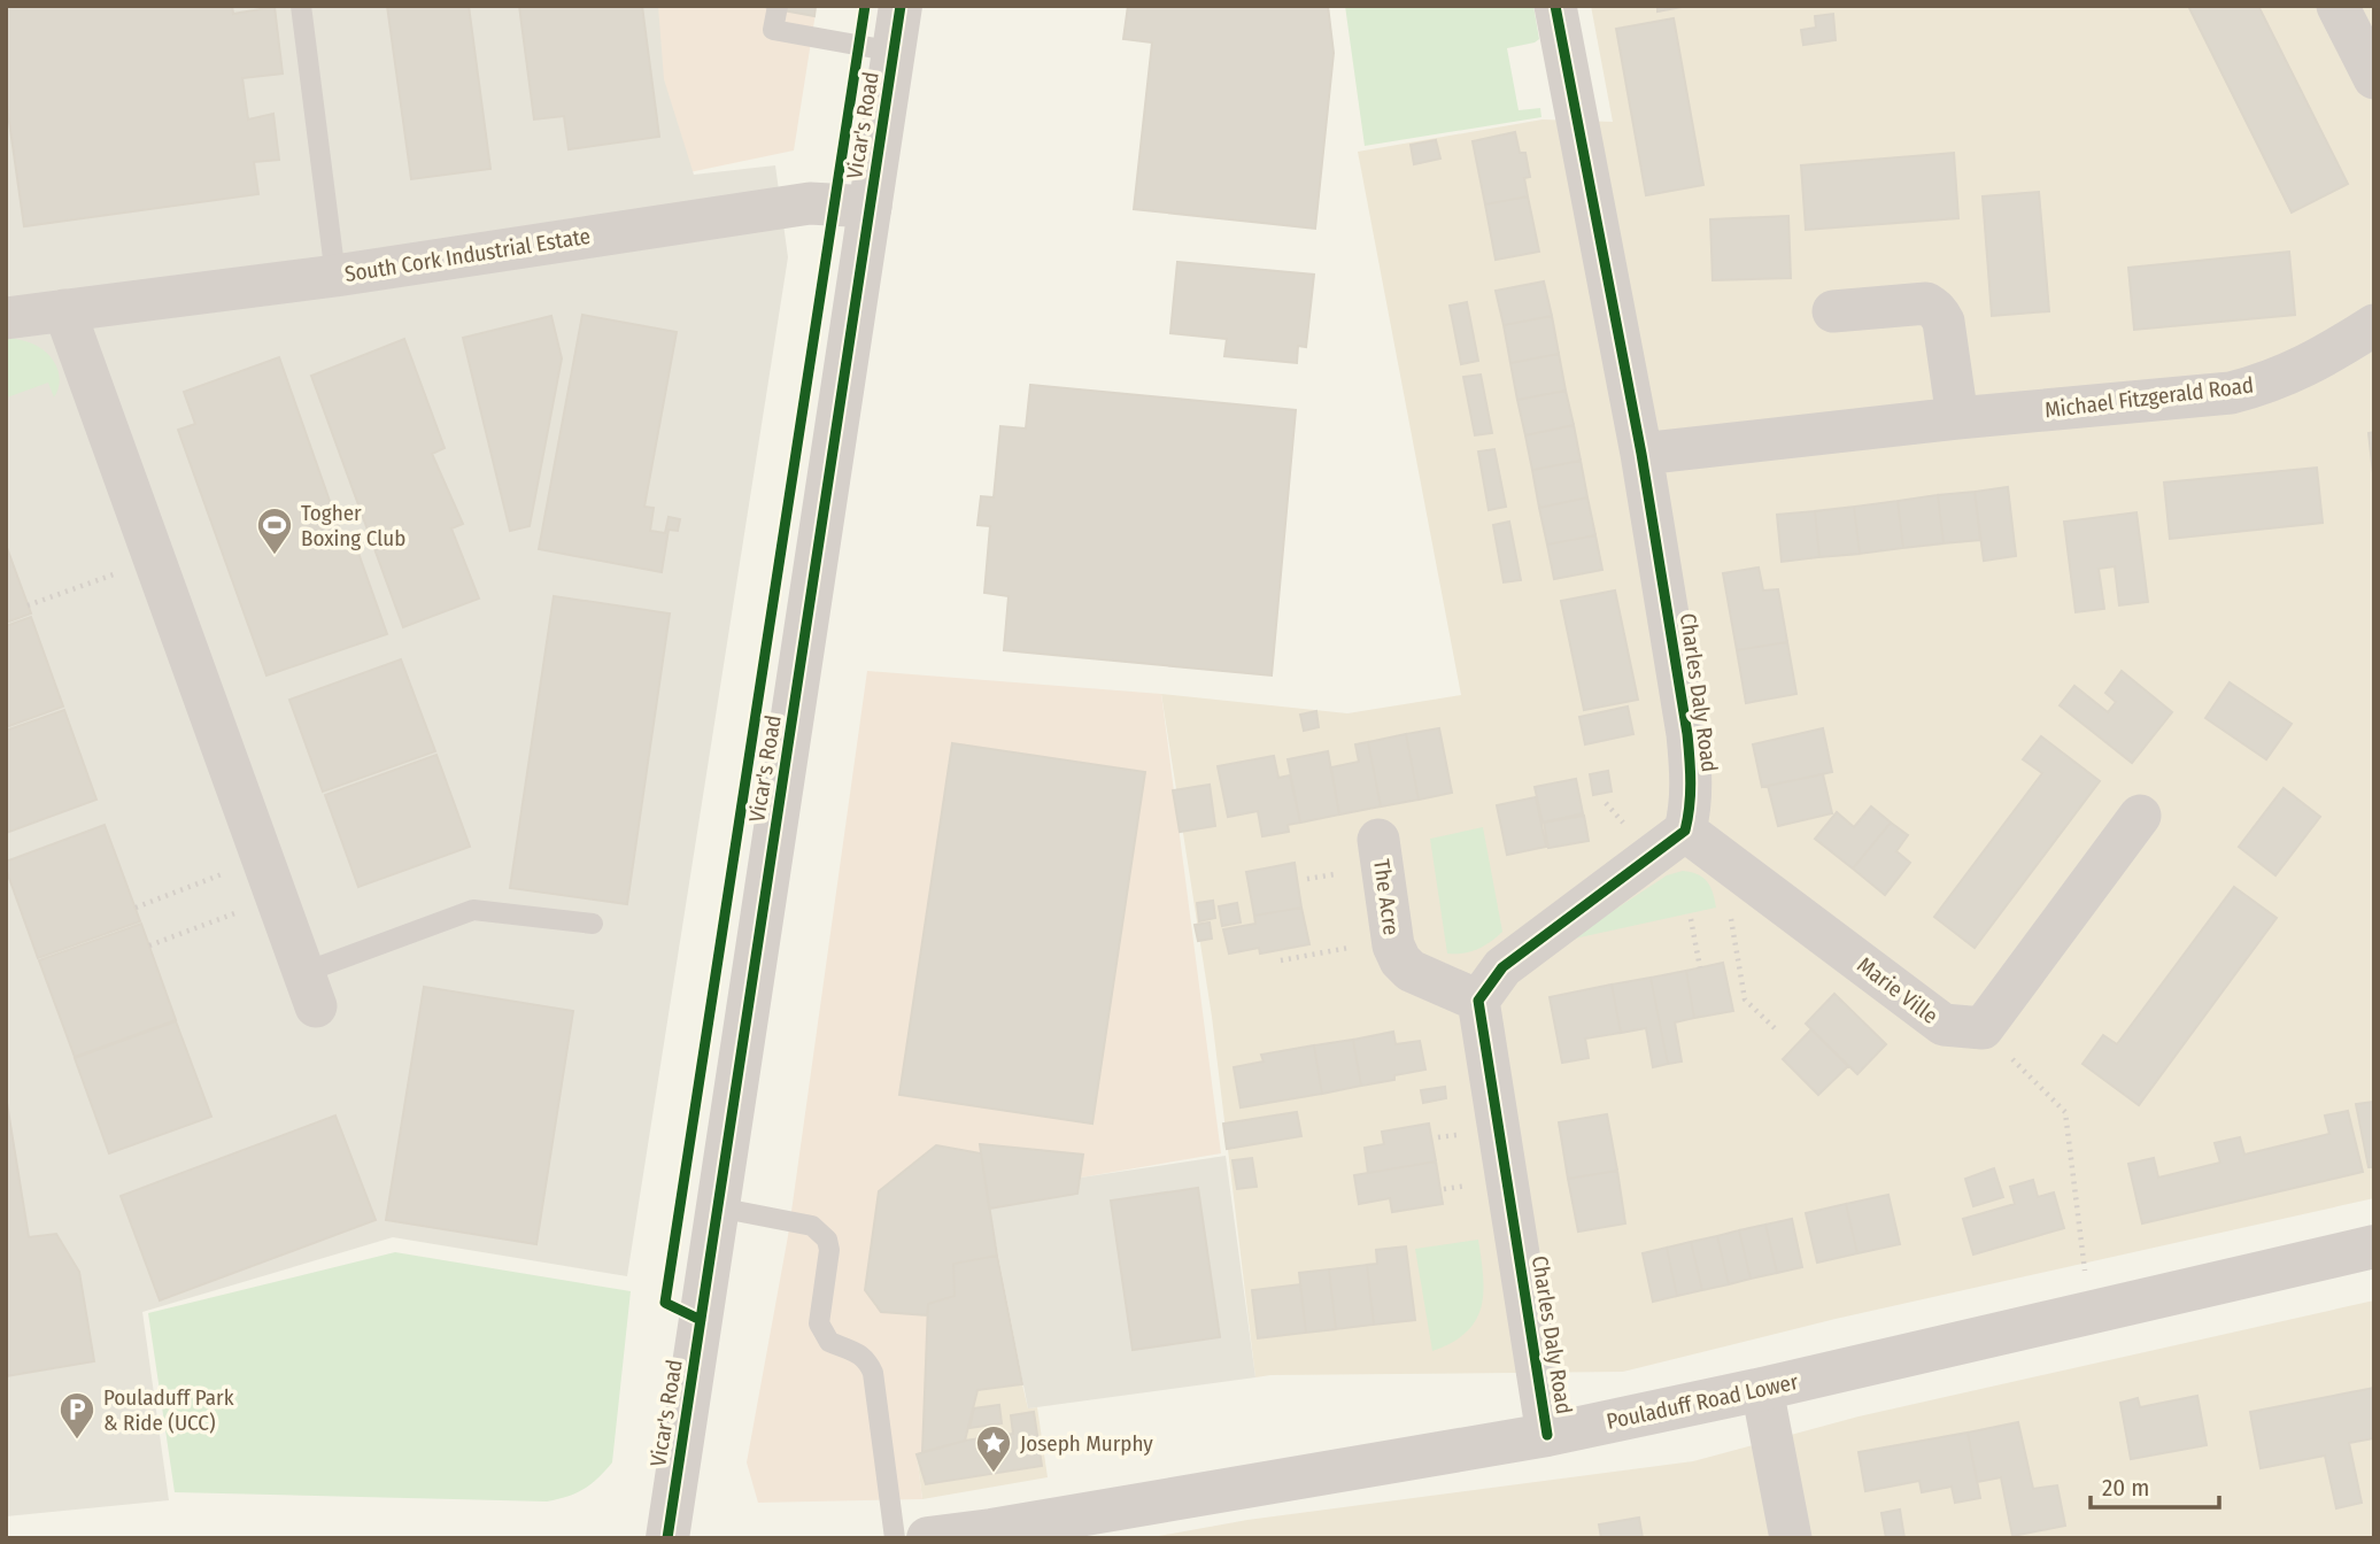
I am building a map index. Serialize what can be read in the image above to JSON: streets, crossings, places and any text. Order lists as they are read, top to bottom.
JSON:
{
  "streets": {
    "street": [
      "Vicar's Road",
      "South Cork Industrial Estate",
      "Michael Fitzgerald Road",
      "Charles Daly Road",
      "The Acre",
      "Marie Ville",
      "Pouladuff Road Lower"
    ]
  },
  "crossings": [
    ["Vicar's Road", "South Cork Industrial Estate"],
    ["Michael Fitzgerald Road", "Charles Daly Road"],
    ["Charles Daly Road", "The Acre"],
    ["Charles Daly Road", "Marie Ville"],
    ["Charles Daly Road", "Pouladuff Road Lower"]
  ],
  "places": {
    "sports": ["Togher Boxing Club"],
    "parking": ["Pouladuff Park & Ride (UCC)"],
    "place": ["Joseph Murphy"]
  },
  "scale_bar": "20 m"
}
